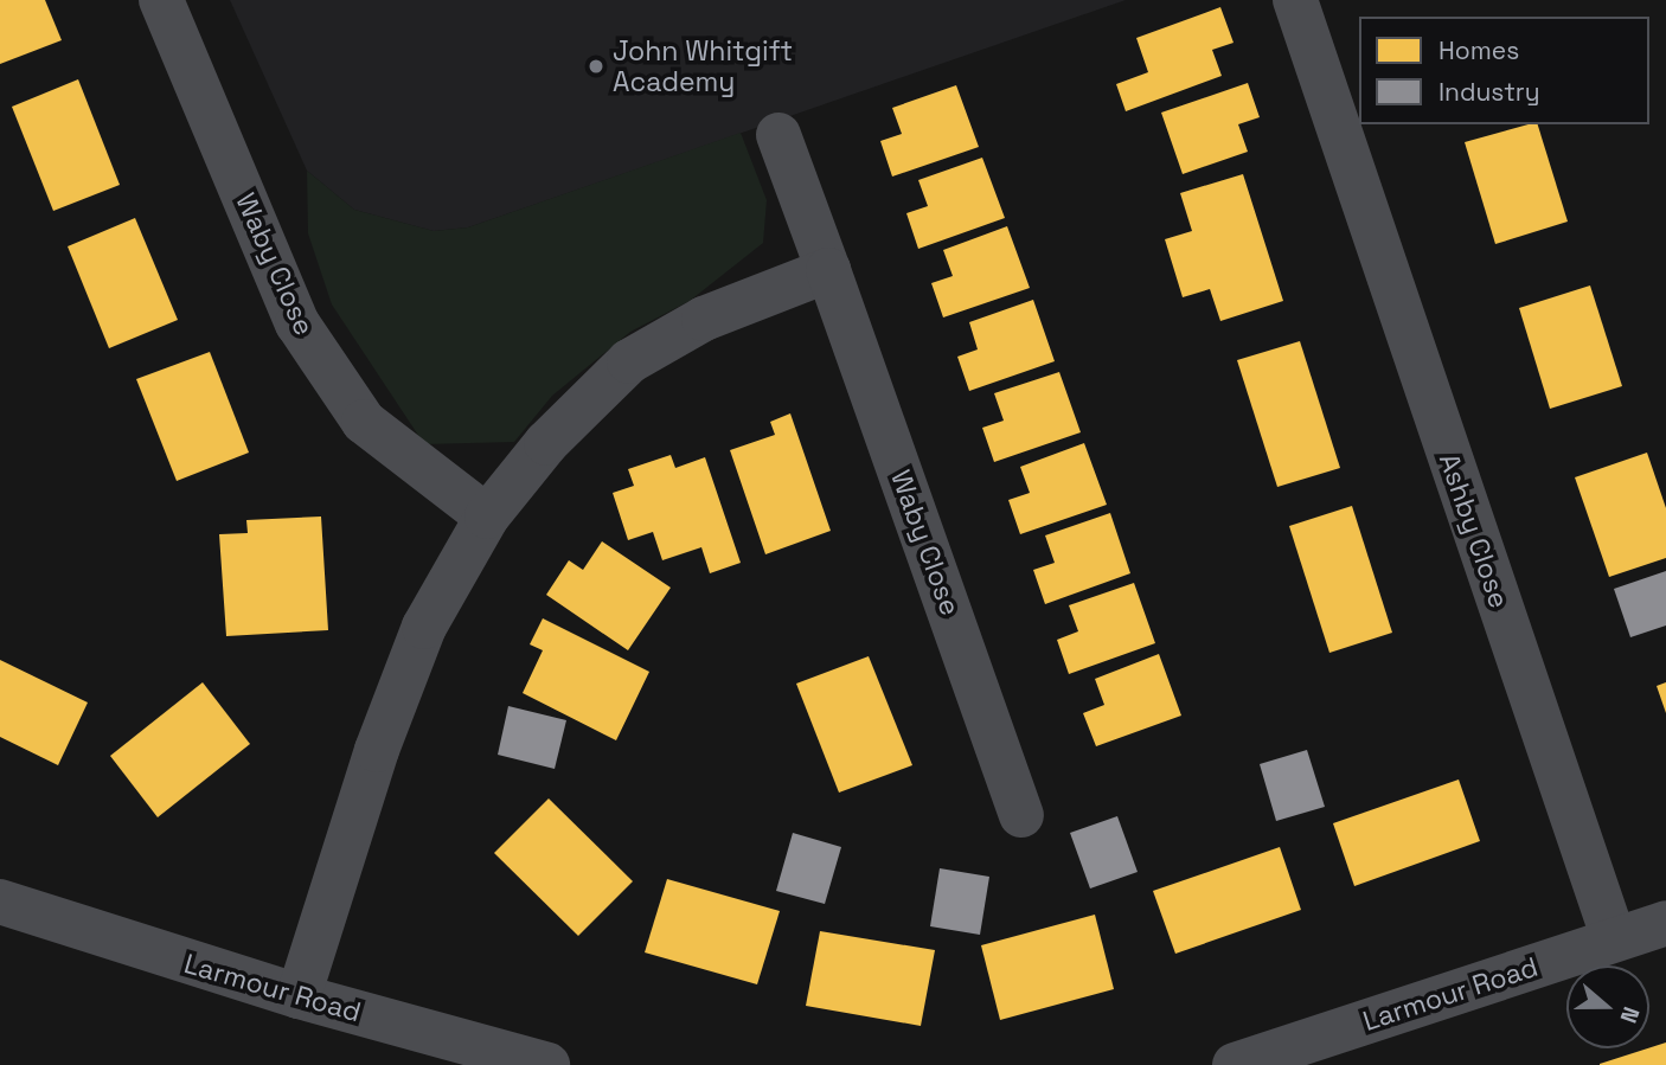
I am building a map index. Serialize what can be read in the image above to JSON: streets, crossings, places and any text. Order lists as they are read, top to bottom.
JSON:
{
  "streets": {
    "street": ["Waby Close", "Ashby Close", "Larmour Road"]
  },
  "crossings": [
    ["Ashby Close", "Larmour Road"]
  ],
  "places": ["John Whitgift Academy"],
  "legend": ["Homes", "Industry"],
  "north": "right"
}
